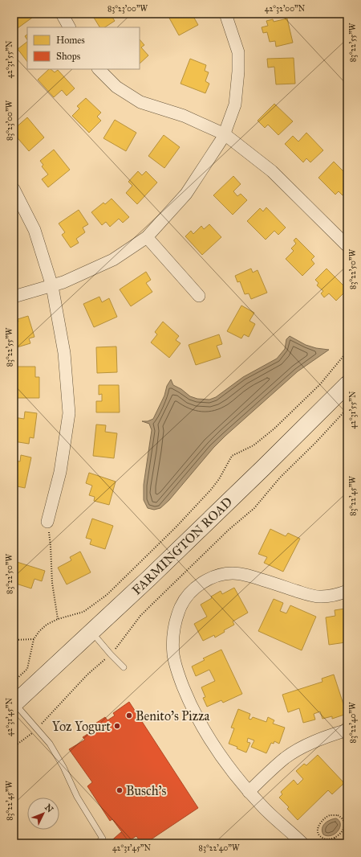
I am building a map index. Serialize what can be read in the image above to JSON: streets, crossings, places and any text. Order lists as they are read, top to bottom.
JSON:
{
  "streets": {
    "street": ["FARMINGTON ROAD"]
  },
  "places": ["Benito's Pizza", "Yoz Yogurt", "Busch's"],
  "legend": ["Homes", "Shops"],
  "north": "top right",
  "coordinates": [
    "83°23'00\"W",
    "42°32'00\"N",
    "83°22'55\"W",
    "42°31'55\"N",
    "83°22'50\"W",
    "83°22'45\"W",
    "42°31'45\"N",
    "83°22'40\"W"
  ]
}
